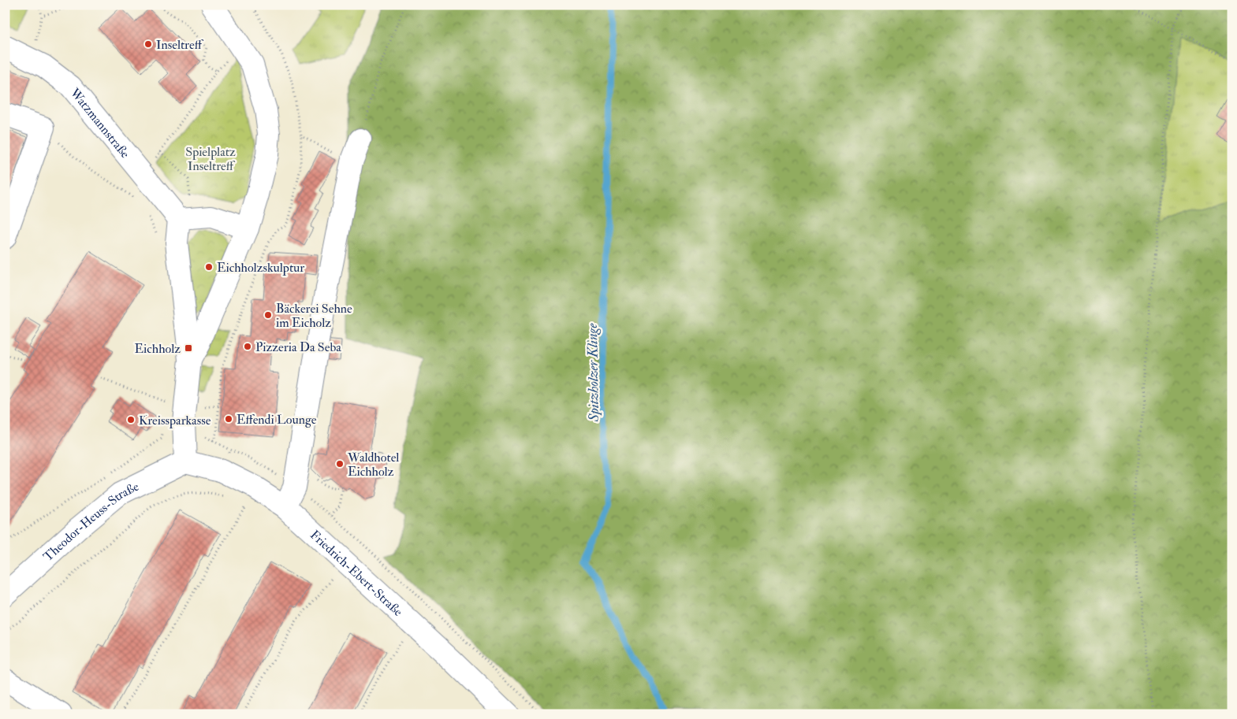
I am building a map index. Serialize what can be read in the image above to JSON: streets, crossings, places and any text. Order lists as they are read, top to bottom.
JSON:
{
  "streets": {
    "street": ["Watzmannstraße", "Theodor-Heuss-Straße", "Friedrich-Ebert-Straße"]
  },
  "crossings": [
    ["Theodor-Heuss-Straße", "Friedrich-Ebert-Straße"]
  ],
  "water": ["Spitzholzer Klinge"],
  "parks": ["Spielplatz Inseltreff"],
  "places": {
    "other": [
      "Inseltreff",
      "Eichholzskulptur",
      "Bäckerei Sehne im Eicholz",
      "Pizzeria Da Seba",
      "Effendi Lounge",
      "Kreissparkasse",
      "Waldhotel Eichholz"
    ],
    "transit": ["Eichholz"]
  }
}
